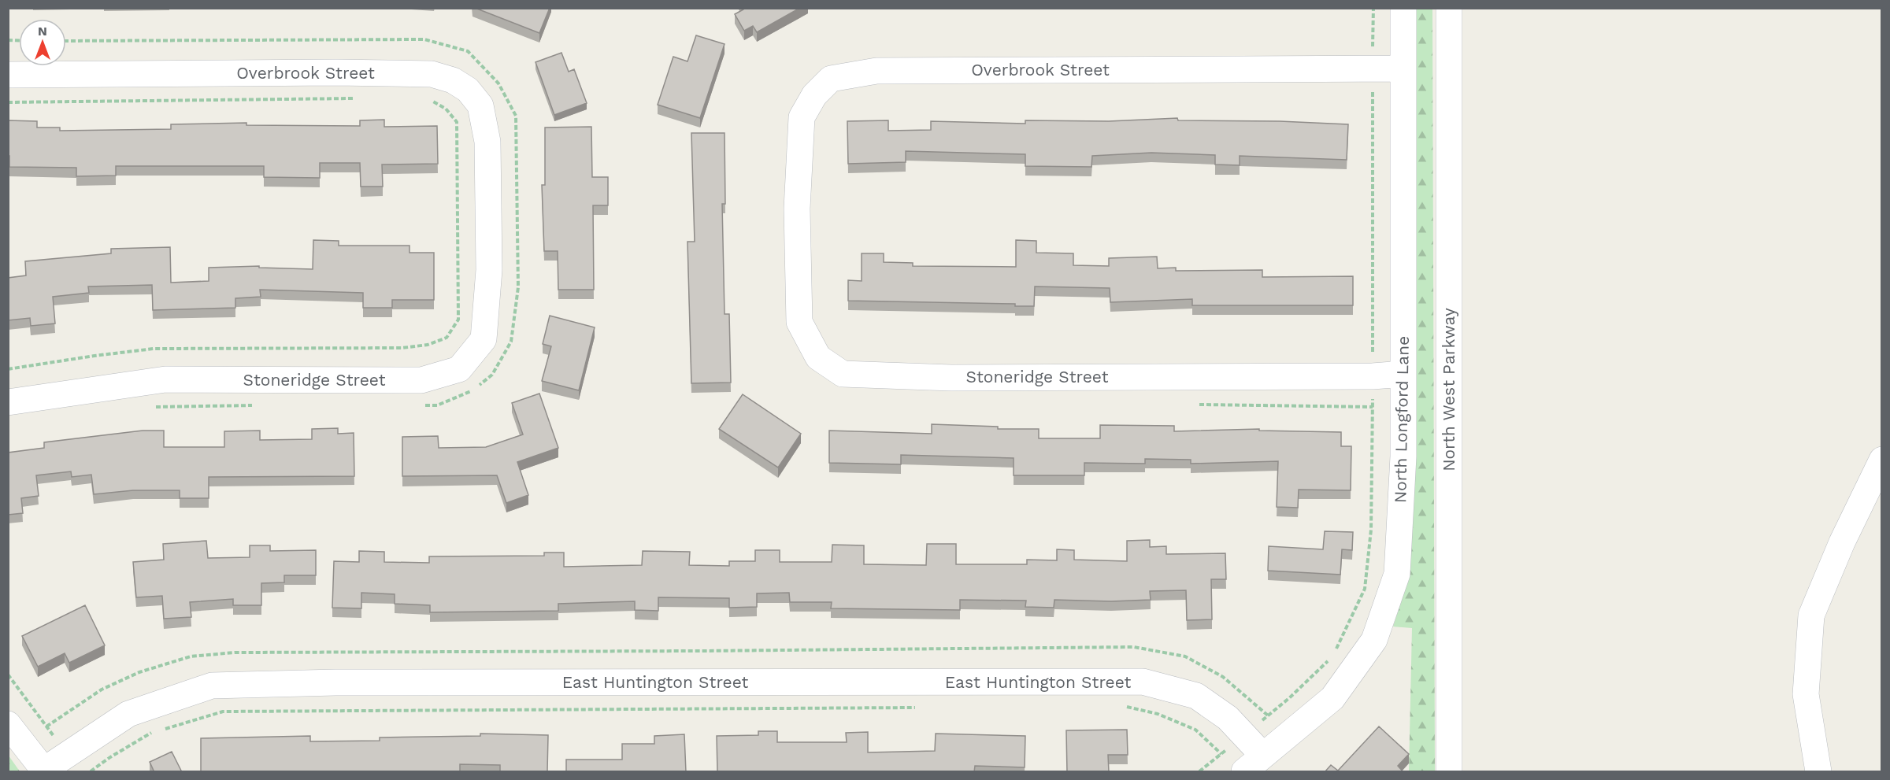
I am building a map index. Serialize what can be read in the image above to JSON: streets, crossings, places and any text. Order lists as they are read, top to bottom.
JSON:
{
  "streets": {
    "street": [
      "Overbrook Street",
      "Stoneridge Street",
      "North West Parkway",
      "North Longford Lane",
      "East Huntington Street"
    ]
  },
  "crossings": [
    ["Overbrook Street", "Stoneridge Street"],
    ["Overbrook Street", "North Longford Lane"],
    ["Stoneridge Street", "North Longford Lane"],
    ["North Longford Lane", "East Huntington Street"]
  ],
  "north": "top"
}
